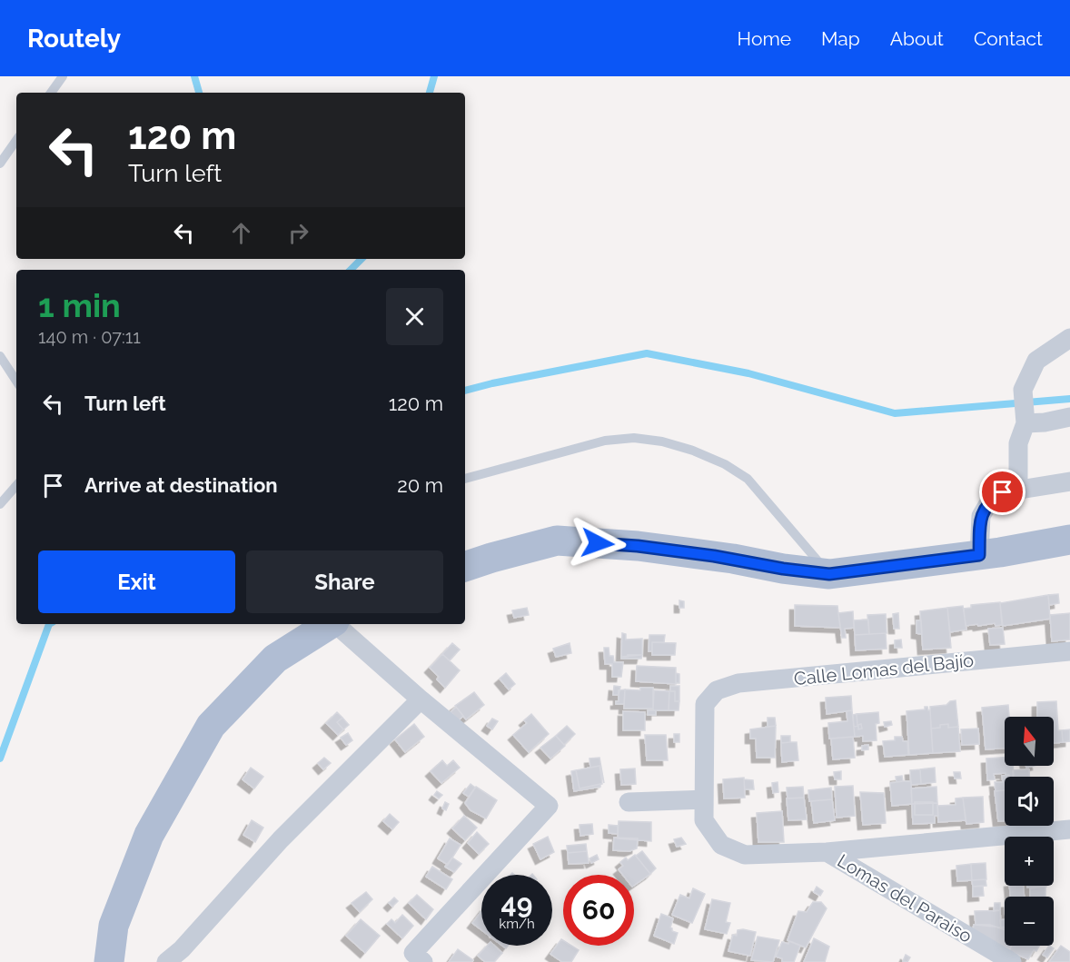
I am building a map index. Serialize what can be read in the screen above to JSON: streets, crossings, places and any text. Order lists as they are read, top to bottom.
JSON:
{
  "streets": {
    "street": ["Calle Lomas del Bajío", "Lomas del Paraiso"]
  },
  "north": "top",
  "page": {
    "header": "Routely",
    "nav": [
      "Home",
      "Map",
      "About",
      "Contact"
    ],
    "turn": ["120 m", "Turn left"],
    "heading": ["1 min", "140 m · 07:11"],
    "list": [
      {
        "name": "Turn left",
        "value": "120 m"
      },
      {
        "name": "Arrive at destination",
        "value": "20 m"
      }
    ],
    "buttons": ["Exit", "Share"],
    "map_buttons": ["+", "−"],
    "speed": "49 km/h",
    "limit": "60"
  }
}
